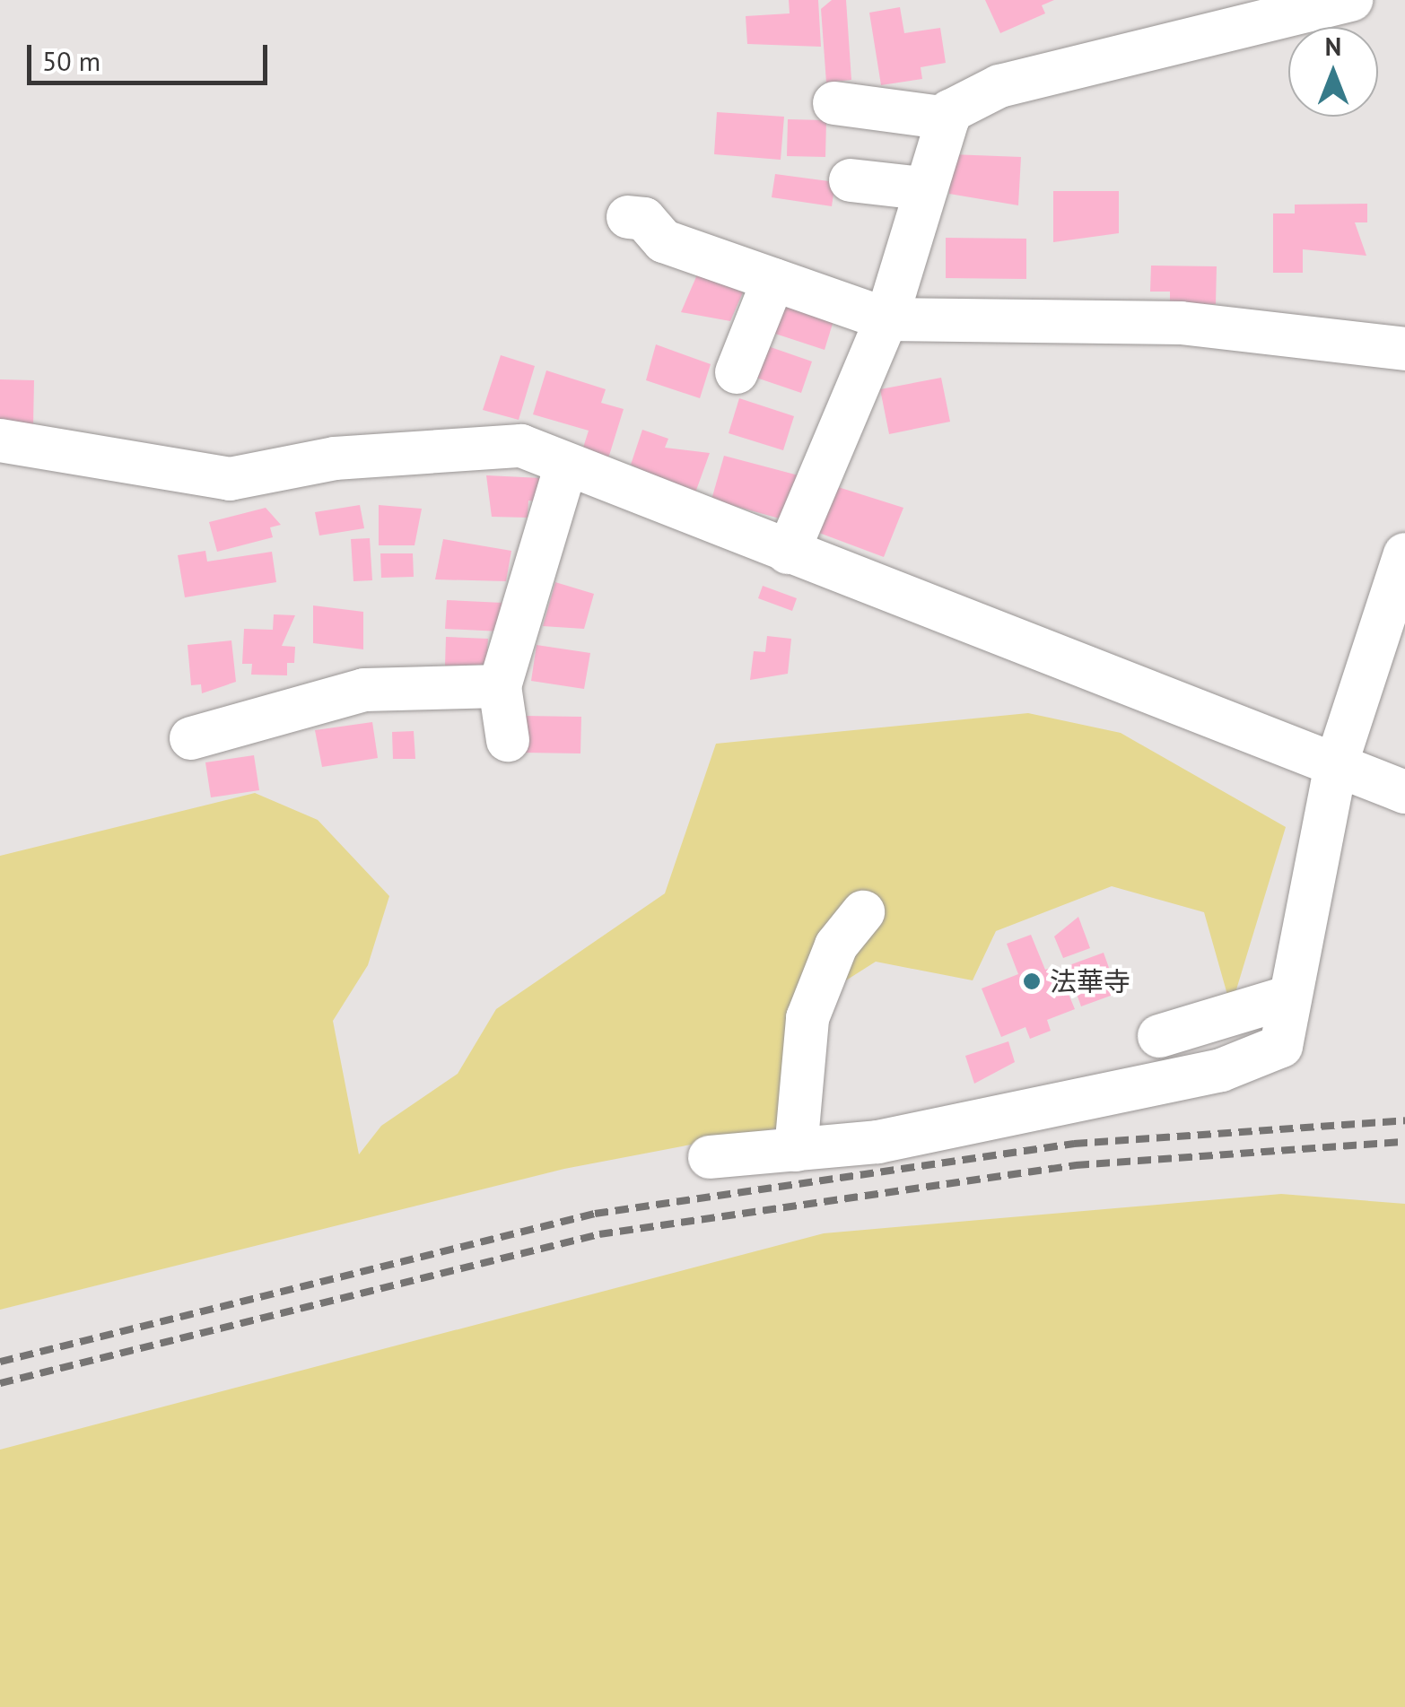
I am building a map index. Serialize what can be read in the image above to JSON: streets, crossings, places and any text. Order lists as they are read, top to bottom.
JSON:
{
  "places": ["法華寺"],
  "scale_bar": "50 m",
  "north": "top"
}
